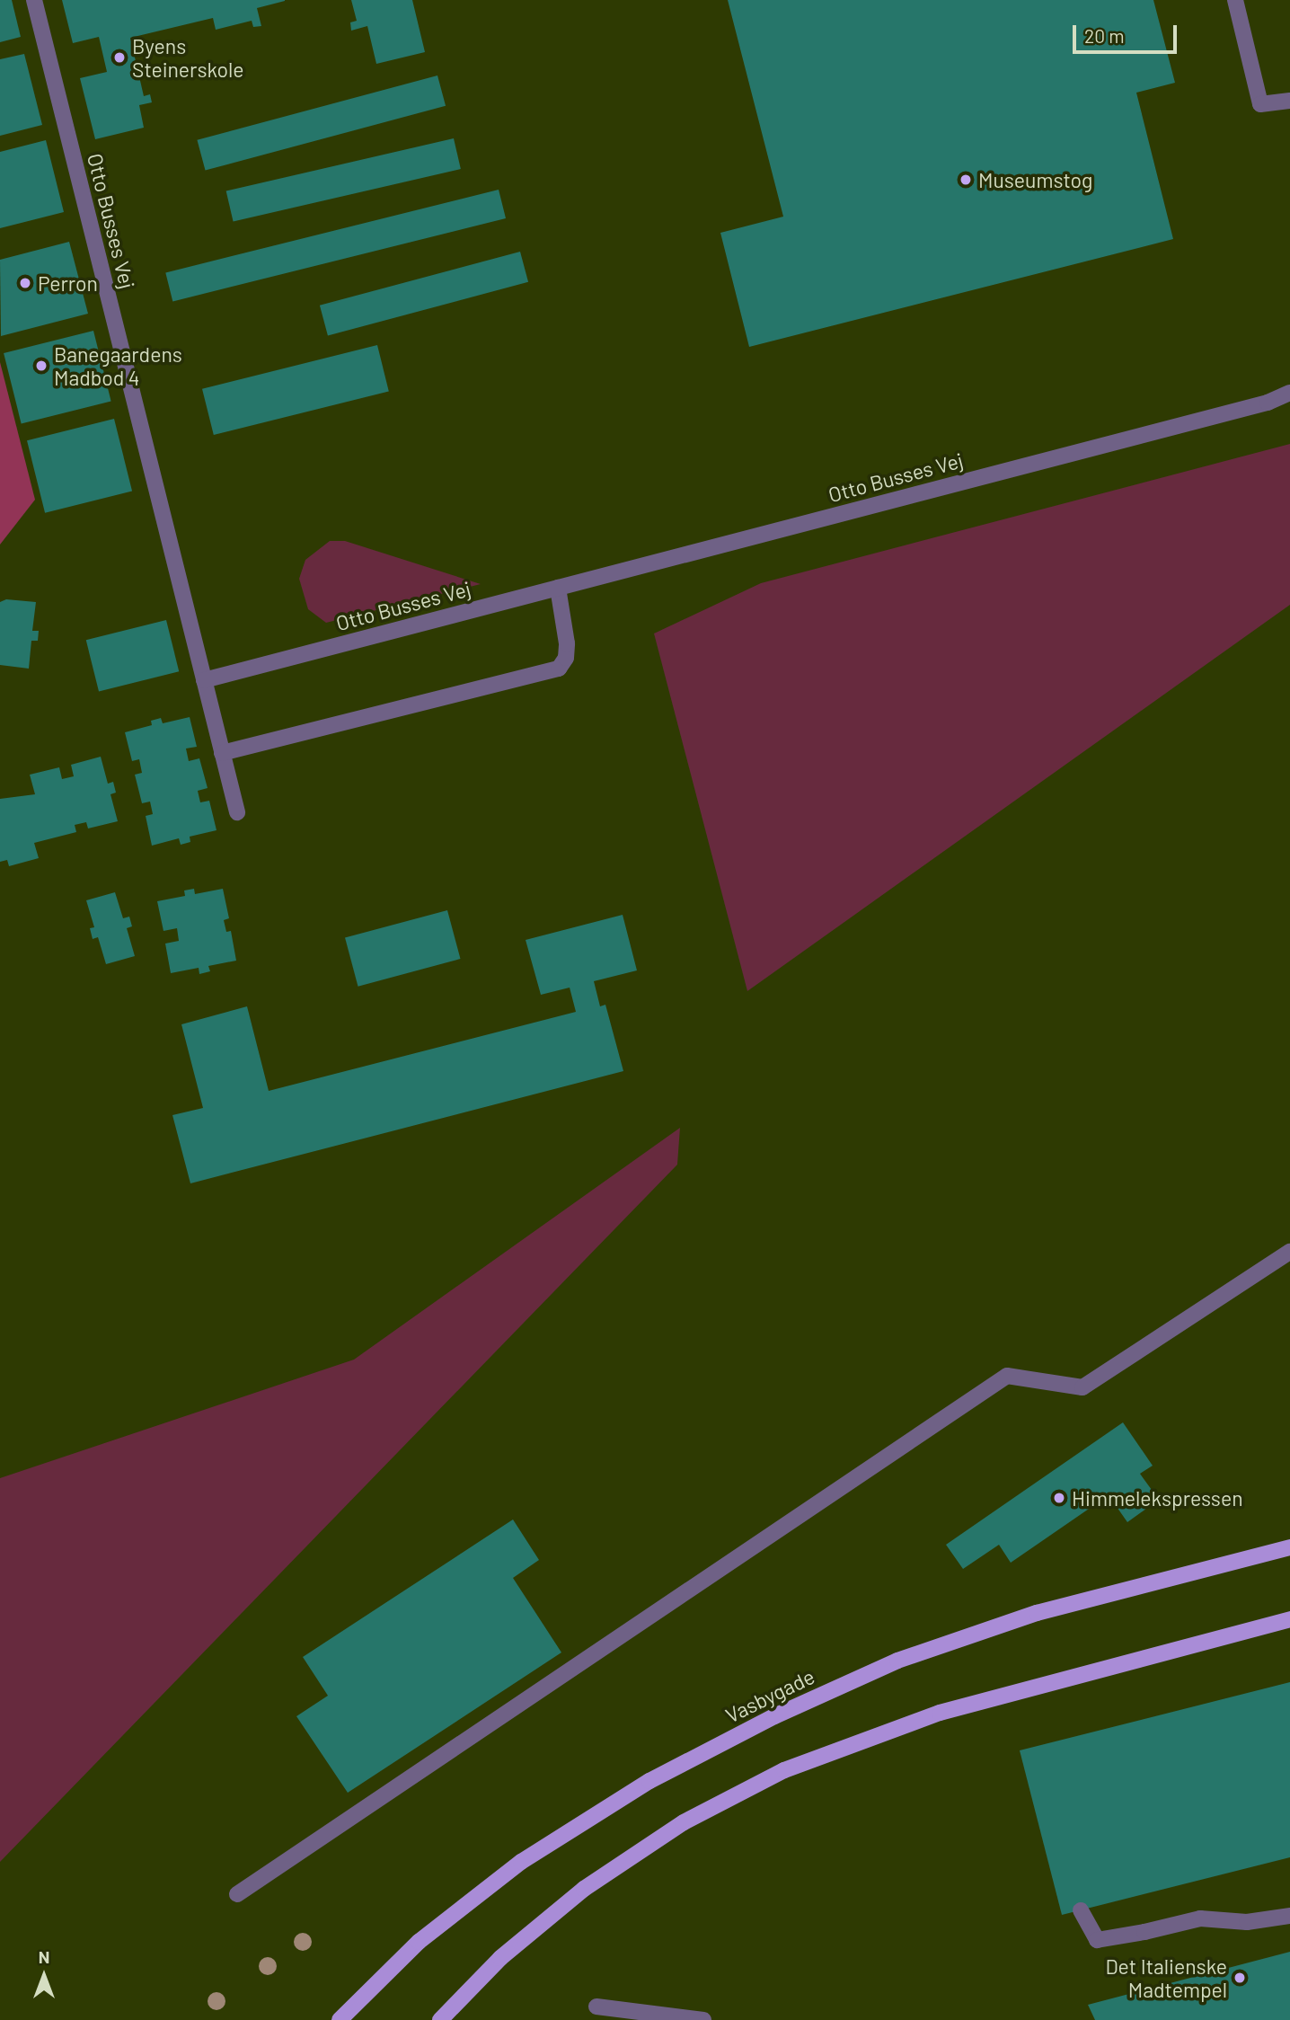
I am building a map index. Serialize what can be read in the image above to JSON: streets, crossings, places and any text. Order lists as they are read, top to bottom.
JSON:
{
  "streets": {
    "main road": ["Vasbygade"],
    "street": ["Otto Busses Vej"]
  },
  "places": [
    "Byens Steinerskole",
    "Museumstog",
    "Perron",
    "Banegaardens Madbod 4",
    "Himmelekspressen",
    "Det Italienske Madtempel"
  ],
  "scale_bar": "20 m",
  "north": "top"
}
